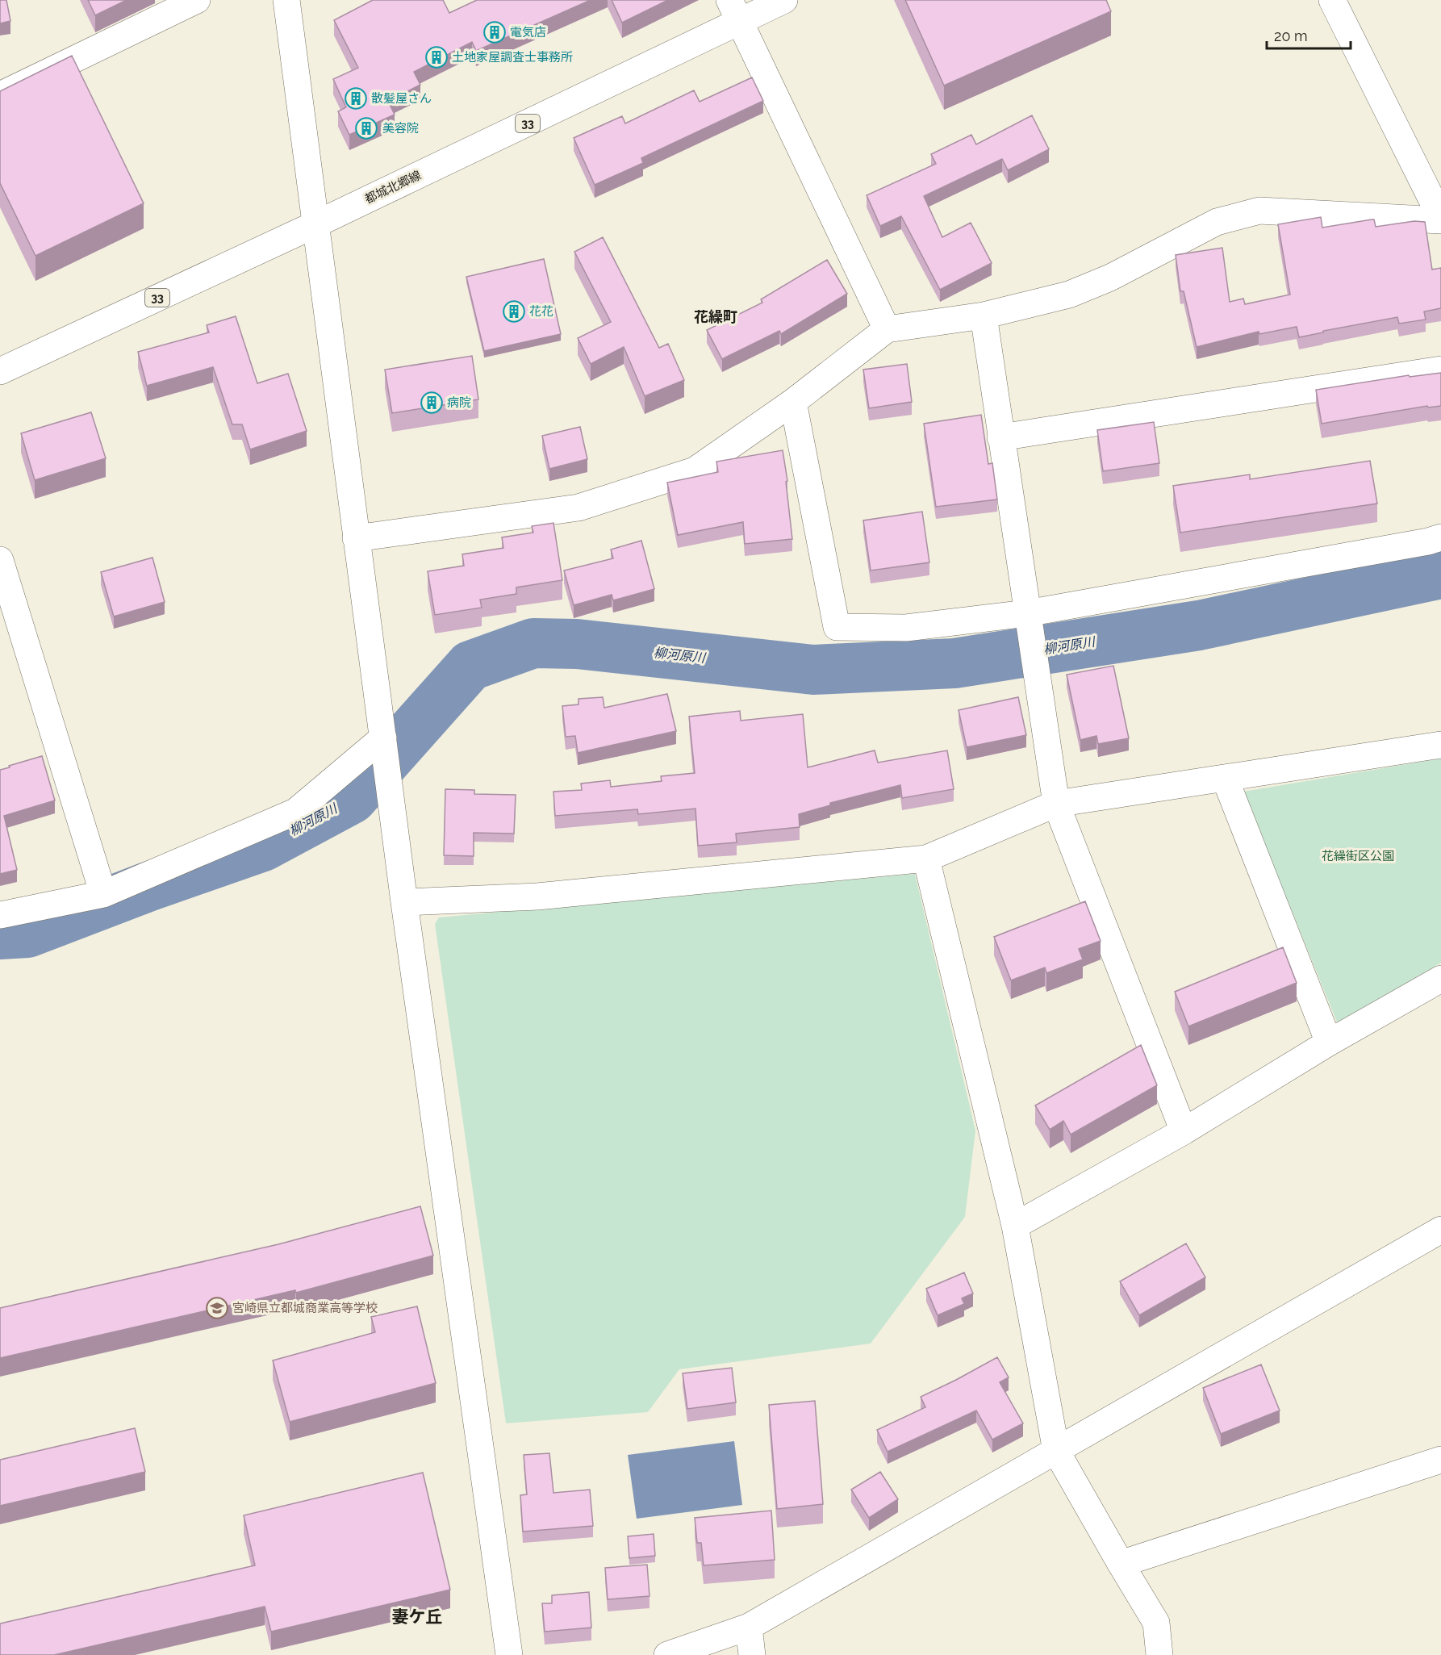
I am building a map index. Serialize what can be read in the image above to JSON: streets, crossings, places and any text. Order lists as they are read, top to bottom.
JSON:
{
  "streets": {
    "street": ["33", "都城北郷線"]
  },
  "districts": ["花繰町", "妻ケ丘"],
  "water": ["柳河原川"],
  "parks": ["花繰街区公園"],
  "places": {
    "building": [
      "電気店",
      "土地家屋調査士事務所",
      "散髪屋さん",
      "美容院",
      "花花",
      "病院"
    ],
    "school or university": ["宮崎県立都城商業高等学校"]
  },
  "scale_bar": "20 m"
}
